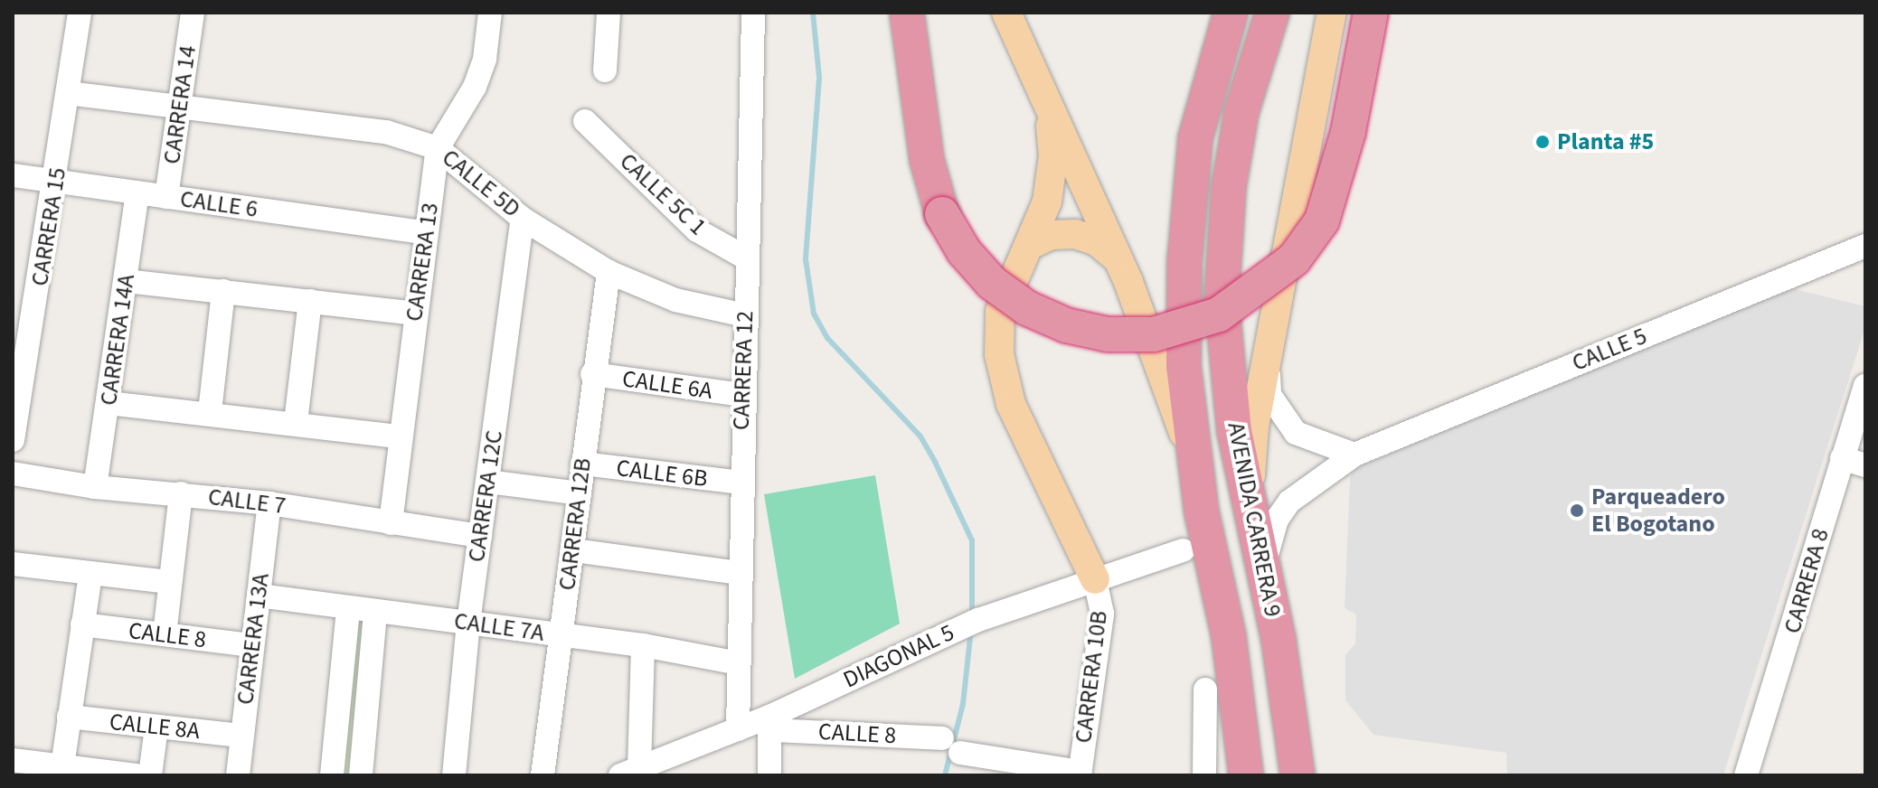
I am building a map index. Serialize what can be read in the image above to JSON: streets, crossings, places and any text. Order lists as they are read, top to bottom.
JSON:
{
  "streets": {
    "highway": ["AVENIDA CARRERA 9"],
    "street": [
      "CARRERA 14",
      "CALLE 5D",
      "CALLE 5C 1",
      "CALLE 6",
      "CARRERA 15",
      "CARRERA 13",
      "CARRERA 14A",
      "CALLE 5",
      "CARRERA 12",
      "CALLE 6A",
      "CALLE 6B",
      "CARRERA 12C",
      "CALLE 7",
      "CARRERA 12B",
      "CARRERA 8",
      "CALLE 7A",
      "CALLE 8",
      "CARRERA 13A",
      "DIAGONAL 5",
      "CARRERA 10B",
      "CALLE 8A"
    ]
  },
  "crossings": [
    ["CARRERA 14", "CALLE 5D"],
    ["CARRERA 14", "CALLE 6"],
    ["CALLE 5D", "CARRERA 15"],
    ["CALLE 5D", "CARRERA 13"],
    ["CALLE 5D", "CARRERA 12"],
    ["CALLE 5D", "CARRERA 12C"],
    ["CALLE 5D", "CARRERA 12B"],
    ["CALLE 5C 1", "CARRERA 12"],
    ["CALLE 6", "CARRERA 15"],
    ["CALLE 6", "CARRERA 13"],
    ["CALLE 6", "CARRERA 14A"],
    ["CARRERA 13", "CALLE 7"],
    ["CARRERA 14A", "CALLE 7"],
    ["CALLE 5", "AVENIDA CARRERA 9"],
    ["CARRERA 12", "CALLE 6A"],
    ["CARRERA 12", "CALLE 6B"],
    ["CARRERA 12", "CALLE 7A"],
    ["CARRERA 12", "DIAGONAL 5"],
    ["CALLE 6A", "CARRERA 12B"],
    ["CALLE 6B", "CARRERA 12B"],
    ["CARRERA 12C", "CALLE 7"],
    ["CARRERA 12C", "CALLE 7A"],
    ["CALLE 7", "CARRERA 13A"],
    ["CARRERA 12B", "CALLE 7A"],
    ["CALLE 7A", "CARRERA 13A"],
    ["CALLE 8", "CARRERA 13A"],
    ["CALLE 8", "DIAGONAL 5"],
    ["CALLE 8", "CARRERA 10B"],
    ["CARRERA 13A", "CALLE 8A"],
    ["DIAGONAL 5", "CARRERA 10B"]
  ],
  "places": ["Planta #5", "Parqueadero El Bogotano"]
}
